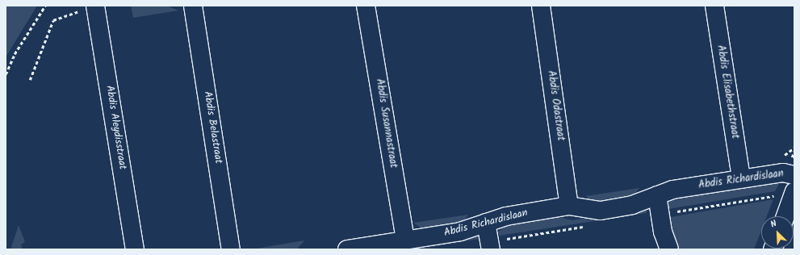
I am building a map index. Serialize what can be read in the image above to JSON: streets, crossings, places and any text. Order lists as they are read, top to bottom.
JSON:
{
  "streets": {
    "street": [
      "Abdis Elisabethstraat",
      "Abdis Odastraat",
      "Abdis Susannastraat",
      "Abdis Aleydisstraat",
      "Abdis Belastraat",
      "Abdis Richardislaan"
    ]
  },
  "crossings": [
    ["Abdis Elisabethstraat", "Abdis Richardislaan"],
    ["Abdis Odastraat", "Abdis Richardislaan"],
    ["Abdis Susannastraat", "Abdis Richardislaan"]
  ],
  "north": "top left"
}
